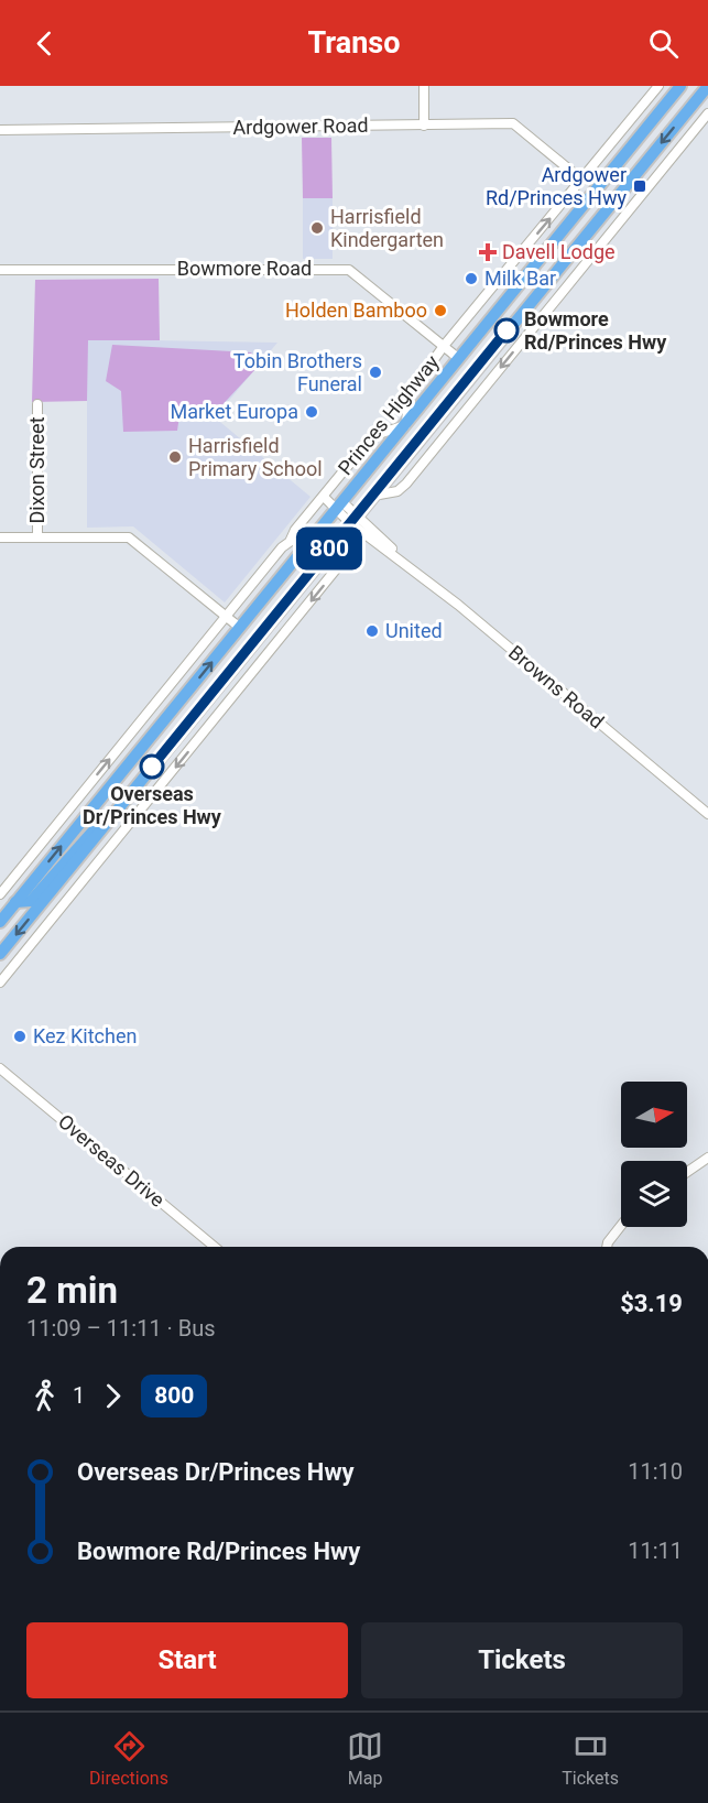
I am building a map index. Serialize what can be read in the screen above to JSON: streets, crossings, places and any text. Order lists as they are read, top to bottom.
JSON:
{
  "streets": {
    "highway": ["Princes Highway"],
    "street": [
      "Ardgower Road",
      "Bowmore Road",
      "Dixon Street",
      "Browns Road",
      "Overseas Drive"
    ]
  },
  "crossings": [
    ["Bowmore Road", "Princes Highway"],
    ["Princes Highway", "Browns Road"]
  ],
  "places": {
    "transit": ["Ardgower Rd/Princes Hwy"],
    "other": [
      "Harrisfield Kindergarten",
      "Milk Bar",
      "Holden Bamboo",
      "Bowmore Rd/Princes Hwy",
      "Tobin Brothers Funeral",
      "Market Europa",
      "Harrisfield Primary School",
      "United",
      "Overseas Dr/Princes Hwy",
      "Kez Kitchen"
    ],
    "health": ["Davell Lodge"]
  },
  "lines": ["bus line 800"],
  "north": "right",
  "page": {
    "header": "Transo",
    "on_map": "800",
    "heading": ["2 min", "11:09 – 11:11 · Bus", "$3.19"],
    "legs": ["1", "800"],
    "list": [
      {
        "name": "Overseas Dr/Princes Hwy",
        "value": "11:10"
      },
      {
        "name": "Bowmore Rd/Princes Hwy",
        "value": "11:11"
      }
    ],
    "buttons": ["Start", "Tickets"],
    "tabs": ["Directions", "Map", "Tickets"]
  }
}
